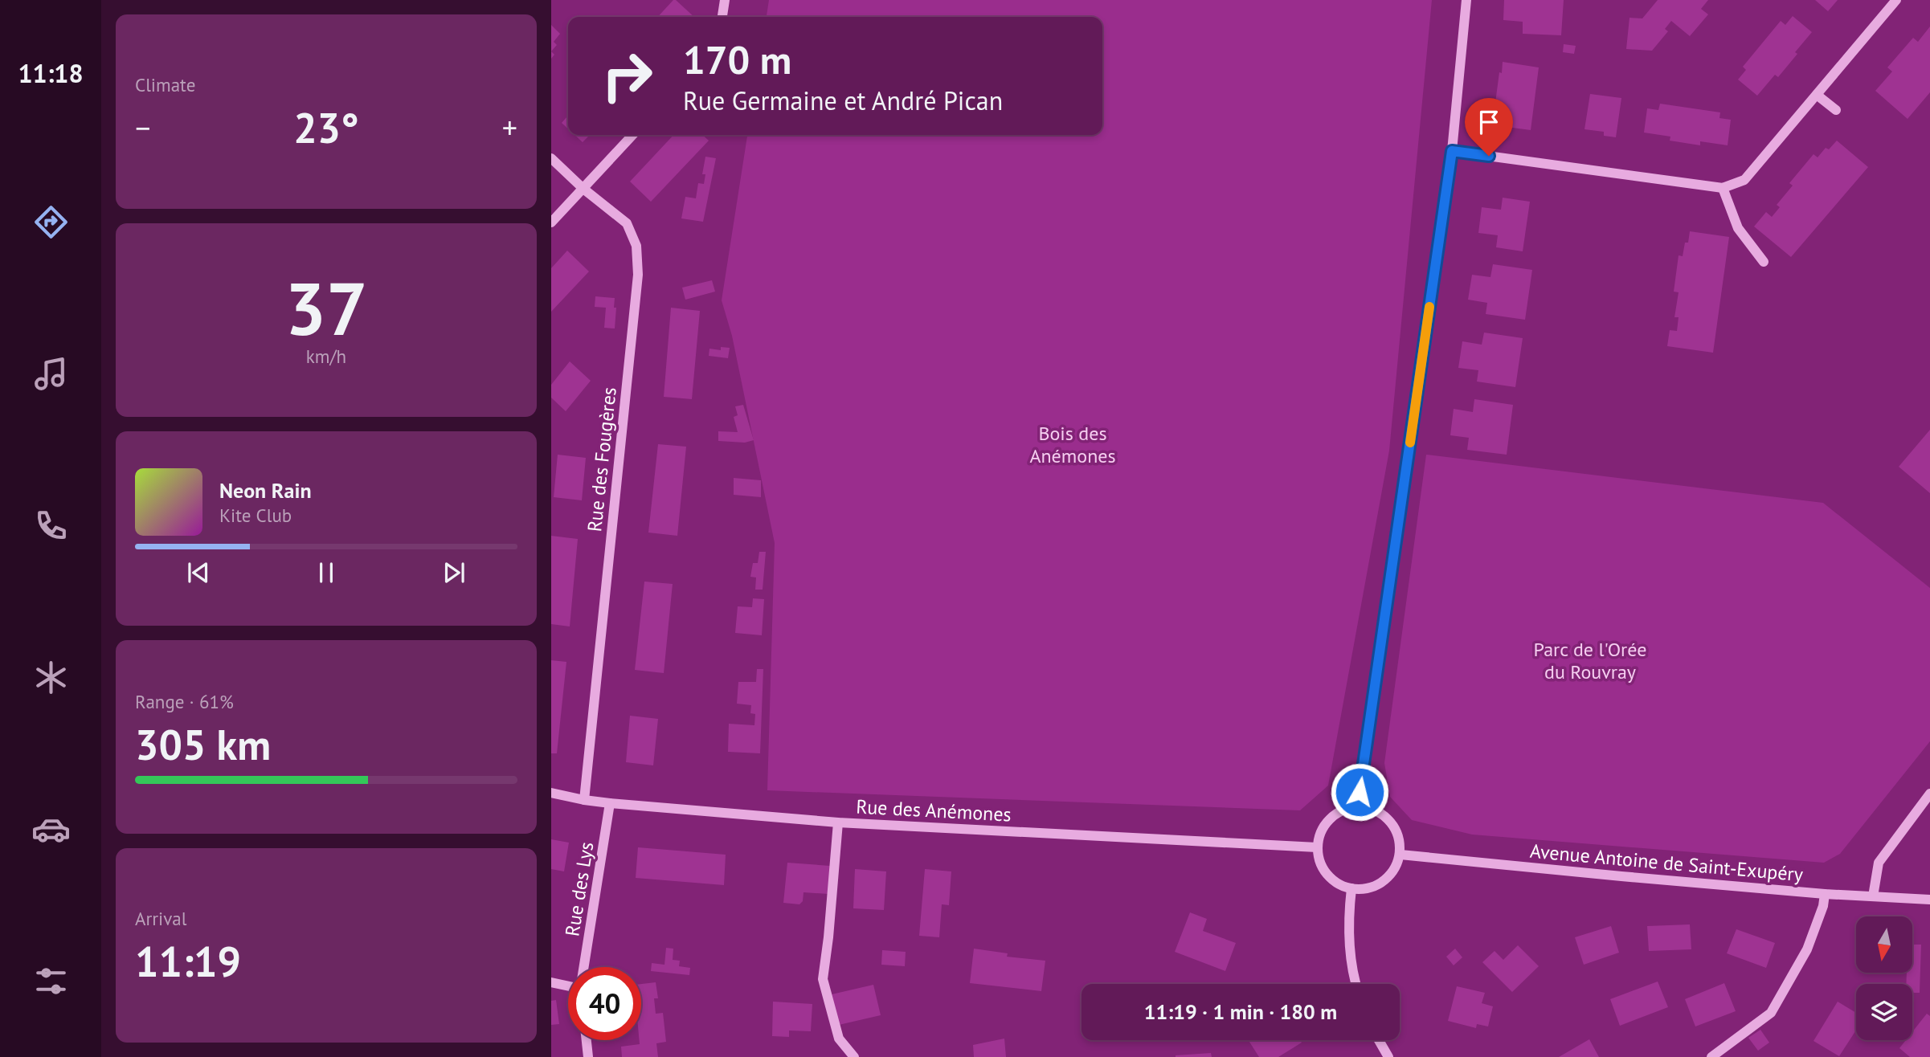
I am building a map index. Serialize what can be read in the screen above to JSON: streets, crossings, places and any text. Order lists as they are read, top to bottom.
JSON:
{
  "streets": {
    "street": [
      "Rue des Fougères",
      "Rue des Anémones",
      "Avenue Antoine de Saint-Exupéry",
      "Rue des Lys"
    ]
  },
  "crossings": [
    ["Rue des Fougères", "Rue des Anémones"],
    ["Rue des Anémones", "Avenue Antoine de Saint-Exupéry"],
    ["Rue des Anémones", "Rue des Lys"]
  ],
  "parks": ["Bois des Anémones", "Parc de l'Orée du Rouvray"],
  "north": "bottom",
  "page": {
    "tabs": "11:18",
    "tile": [
      "Climate",
      ["37", "km/h"],
      ["Range · 61%", "305 km"],
      ["Arrival", "11:19"]
    ],
    "turn": ["170 m", "Rue Germaine et André Pican"],
    "heat": ["−", "23°", "+"],
    "song": ["Neon Rain", "Kite Club"],
    "limit": "40",
    "trip": "11:19 · 1 min · 180 m"
  }
}
